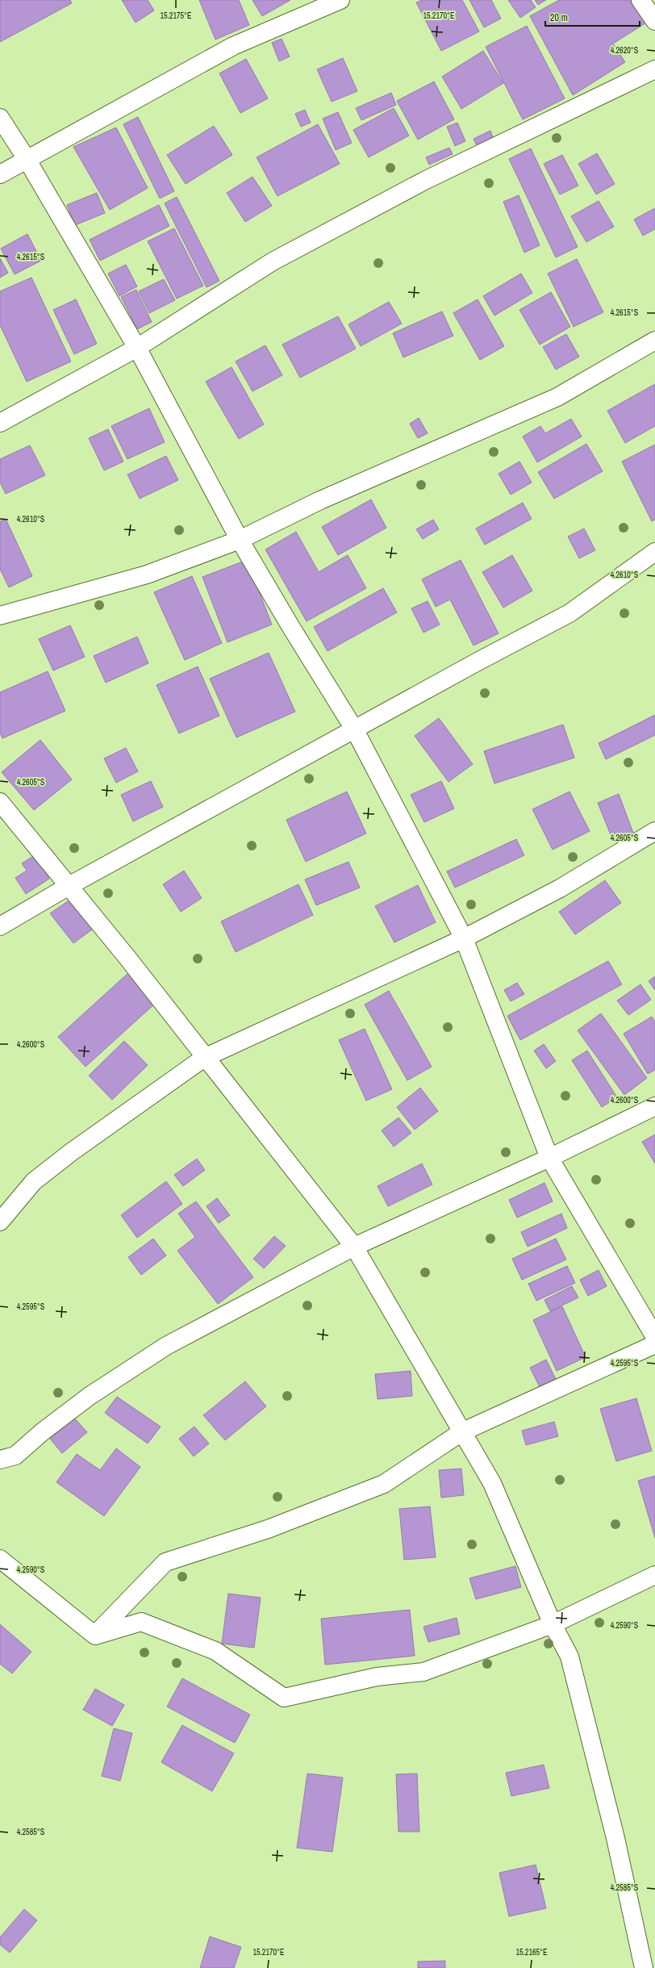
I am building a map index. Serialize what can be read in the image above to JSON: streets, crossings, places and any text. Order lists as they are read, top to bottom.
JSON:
{
  "scale_bar": "20 m",
  "coordinates": [
    "15.2175°E",
    "15.2170°E",
    "4.2620°S",
    "4.2615°S",
    "4.2610°S",
    "4.2605°S",
    "4.2600°S",
    "4.2595°S",
    "4.2590°S",
    "4.2585°S",
    "15.2165°E"
  ]
}
